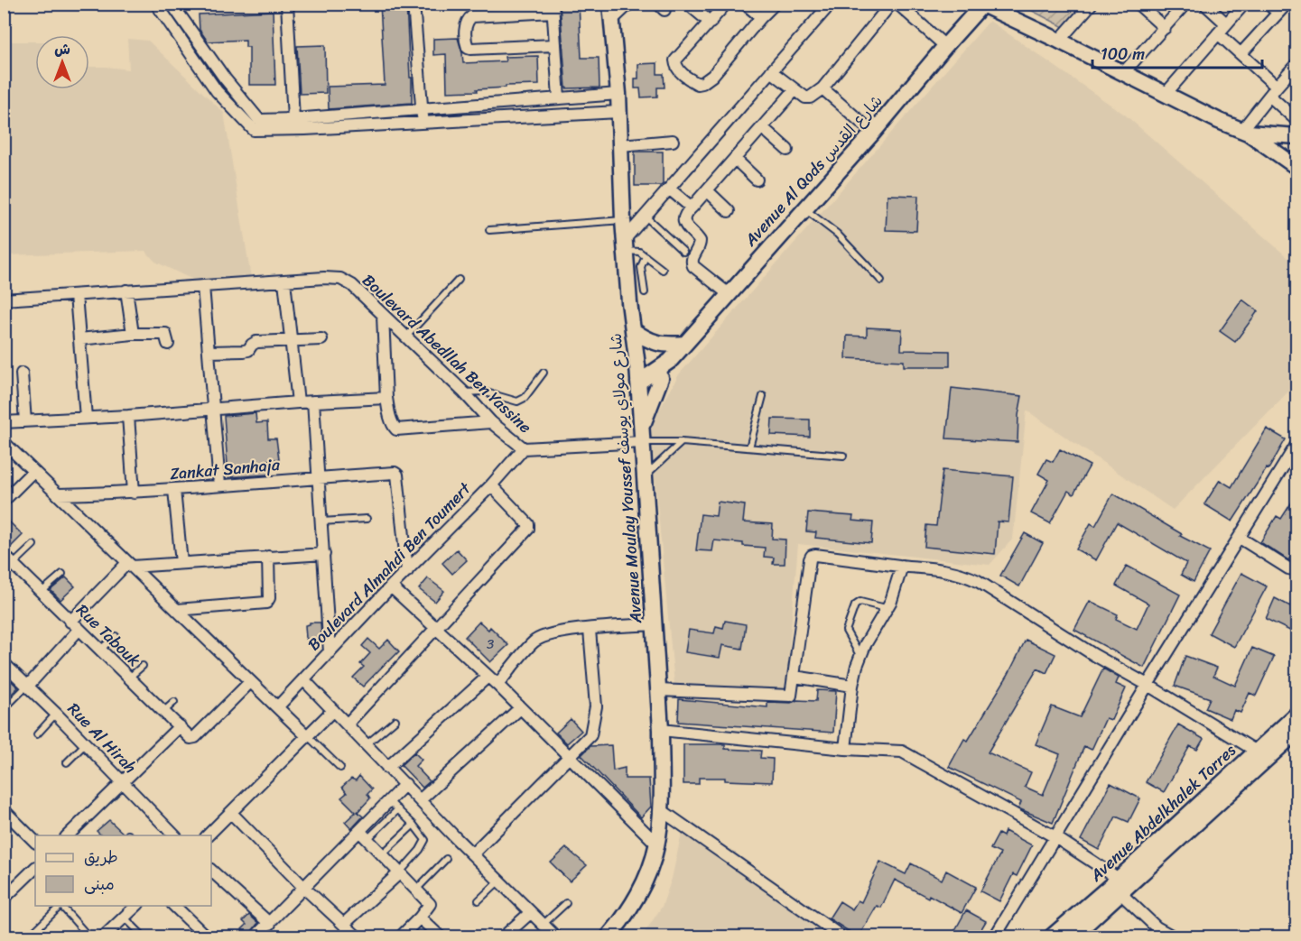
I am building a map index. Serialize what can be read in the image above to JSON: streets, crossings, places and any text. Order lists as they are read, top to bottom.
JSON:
{
  "streets": {
    "street": [
      "Avenue Al Qods شارع القدس",
      "Boulevard Abedllah Ben Yassine",
      "Zankat Sanhaja",
      "Avenue Moulay Youssef شارع مولاي يوسف",
      "Boulevard Almahdi Ben Toumert",
      "Rue Tabouk",
      "Rue Al Hirah",
      "Avenue Abdelkhalek Torres"
    ]
  },
  "crossings": [
    ["Avenue Al Qods شارع القدس", "Avenue Moulay Youssef شارع مولاي يوسف"],
    ["Boulevard Abedllah Ben Yassine", "Avenue Moulay Youssef شارع مولاي يوسف"],
    ["Boulevard Abedllah Ben Yassine", "Boulevard Almahdi Ben Toumert"],
    ["Zankat Sanhaja", "Boulevard Almahdi Ben Toumert"]
  ],
  "house_numbers": ["3"],
  "legend": ["طريق", "مبنى"],
  "scale_bar": "100 m",
  "north": "top"
}
